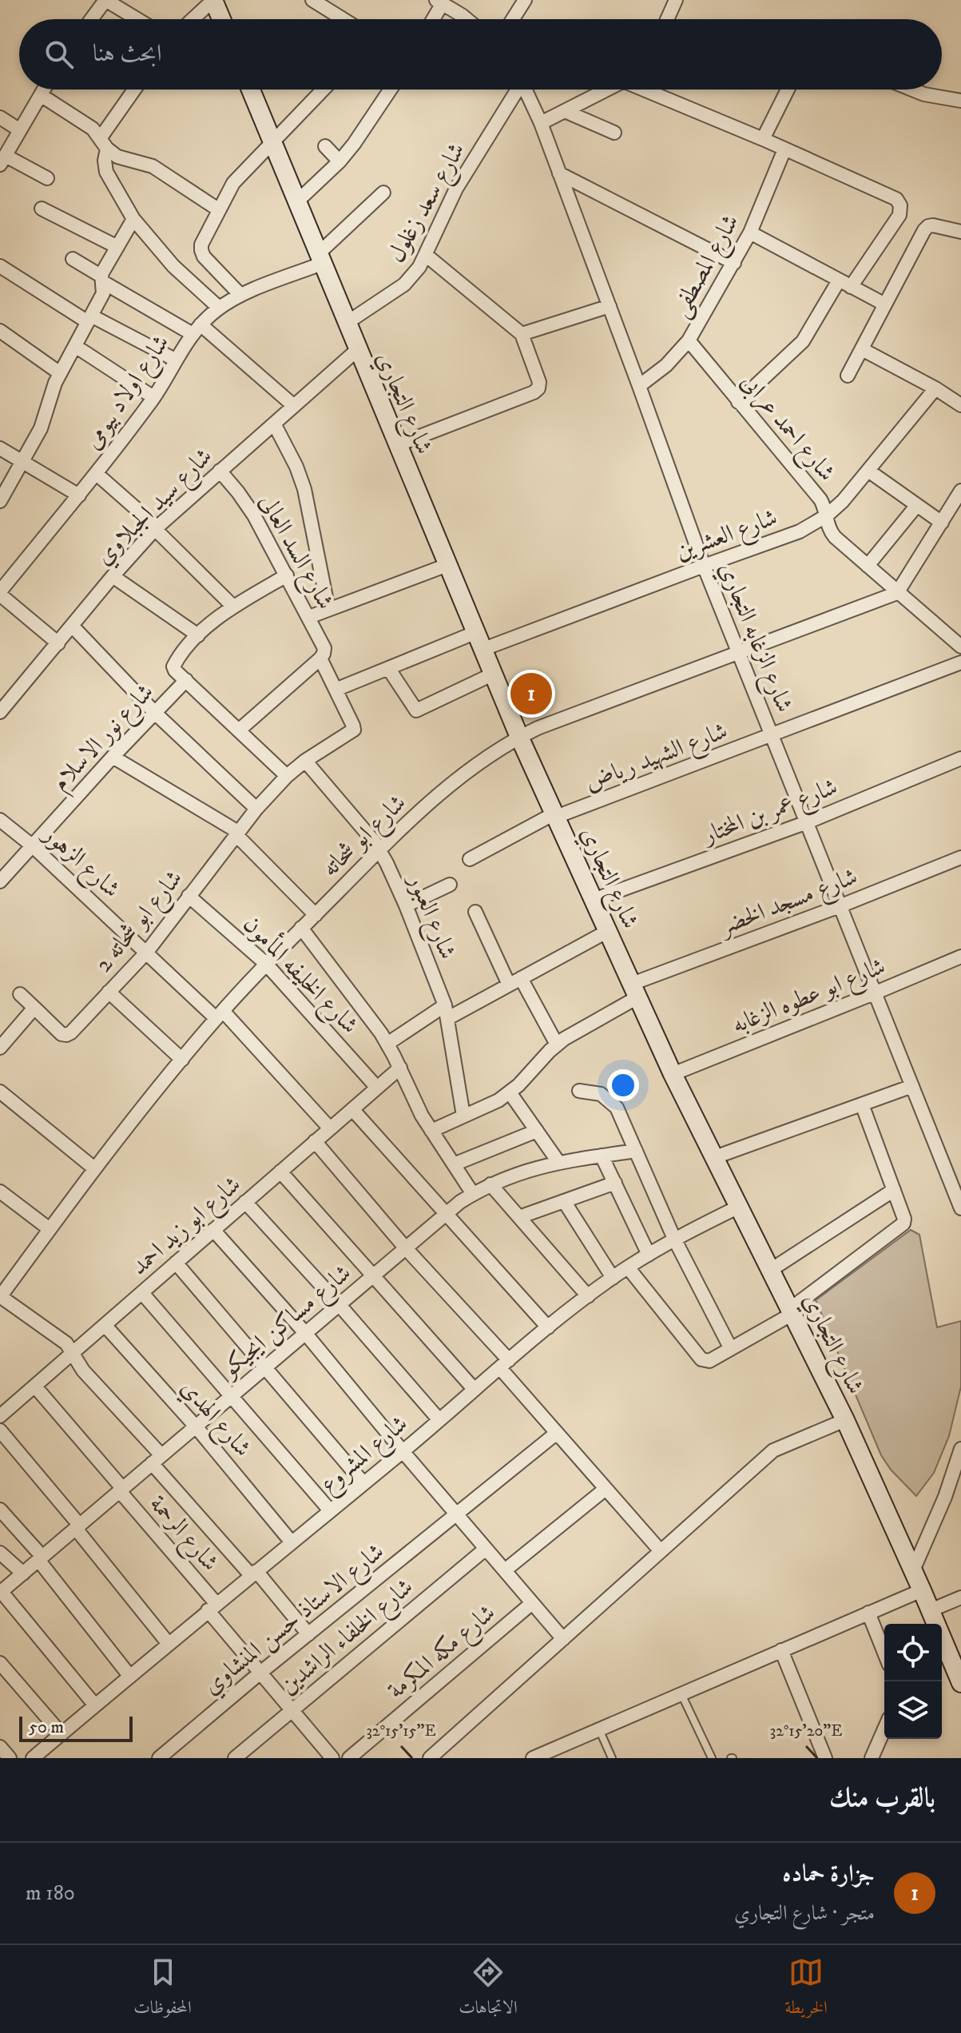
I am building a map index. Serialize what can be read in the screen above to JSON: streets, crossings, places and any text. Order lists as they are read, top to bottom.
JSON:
{
  "streets": {
    "street": [
      "شارع سعد زغلول",
      "شارع المصطفى",
      "شارع اولاد بيومى",
      "شارع التجاري",
      "شارع احمد عرابى",
      "شارع سيد الجبلاوي",
      "شارع العشرين",
      "شارع السد العالى",
      "شارع الزغابه التجاري",
      "شارع نور الاسلام",
      "شارع الشهيد رياض",
      "شارع عمر بن المختار",
      "شارع ابو شحاته",
      "شارع الزهور",
      "شارع مسجد الخضر",
      "شارع العبور",
      "شارع ابو شحاته 2",
      "شارع الخليفه المأمون",
      "شارع ابو عطوه الزغابه",
      "شارع ابو زيد احمد",
      "شارع مساكن ايجيكو",
      "شارع الهدي",
      "شارع المشروع",
      "شارع الرحمة",
      "شارع الاستاذ حسن المنشاوي",
      "شارع الخلفاء الراشدين",
      "شارع مكه المكرمة"
    ]
  },
  "crossings": [
    ["شارع سعد زغلول", "شارع التجاري"],
    ["شارع المصطفى", "شارع احمد عرابى"],
    ["شارع المصطفى", "شارع الزغابه التجاري"],
    ["شارع اولاد بيومى", "شارع التجاري"],
    ["شارع التجاري", "شارع سيد الجبلاوي"],
    ["شارع التجاري", "شارع العشرين"],
    ["شارع التجاري", "شارع الشهيد رياض"],
    ["شارع التجاري", "شارع عمر بن المختار"],
    ["شارع التجاري", "شارع ابو شحاته"],
    ["شارع التجاري", "شارع مسجد الخضر"],
    ["شارع التجاري", "شارع ابو عطوه الزغابه"],
    ["شارع التجاري", "شارع المشروع"],
    ["شارع احمد عرابى", "شارع العشرين"],
    ["شارع احمد عرابى", "شارع ابو شحاته"],
    ["شارع سيد الجبلاوي", "شارع السد العالى"],
    ["شارع العشرين", "شارع الزغابه التجاري"],
    ["شارع السد العالى", "شارع ابو شحاته 2"],
    ["شارع الزغابه التجاري", "شارع الشهيد رياض"],
    ["شارع الزغابه التجاري", "شارع عمر بن المختار"],
    ["شارع الزغابه التجاري", "شارع ابو شحاته"],
    ["شارع الزغابه التجاري", "شارع مسجد الخضر"],
    ["شارع الزغابه التجاري", "شارع ابو عطوه الزغابه"],
    ["شارع نور الاسلام", "شارع الزهور"],
    ["شارع ابو شحاته", "شارع الزهور"],
    ["شارع ابو شحاته", "شارع العبور"],
    ["شارع ابو شحاته", "شارع الخليفه المأمون"],
    ["شارع الزهور", "شارع ابو شحاته 2"],
    ["شارع الزهور", "شارع ابو زيد احمد"],
    ["شارع مسجد الخضر", "شارع العبور"],
    ["شارع العبور", "شارع ابو شحاته 2"],
    ["شارع ابو شحاته 2", "شارع الخليفه المأمون"],
    ["شارع الخليفه المأمون", "شارع ابو زيد احمد"],
    ["شارع ابو زيد احمد", "شارع الهدي"],
    ["شارع ابو زيد احمد", "شارع الرحمة"],
    ["شارع مساكن ايجيكو", "شارع الهدي"],
    ["شارع مساكن ايجيكو", "شارع الرحمة"],
    ["شارع الهدي", "شارع المشروع"],
    ["شارع المشروع", "شارع الرحمة"],
    ["شارع الرحمة", "شارع الاستاذ حسن المنشاوي"],
    ["شارع الرحمة", "شارع الخلفاء الراشدين"]
  ],
  "scale_bar": "50 m",
  "page": {
    "search": "ابحث هنا",
    "pins": "1",
    "scale": "50 m",
    "heading": "بالقرب منك",
    "list": [
      {
        "mark": "1",
        "name": "جزارة حماده",
        "note": "متجر · شارع التجاري",
        "value": "180 m"
      }
    ],
    "nav": ["الخريطة", "الاتجاهات", "المحفوظات"]
  },
  "coordinates": ["32°15'15\"E", "32°15'20\"E"]
}
